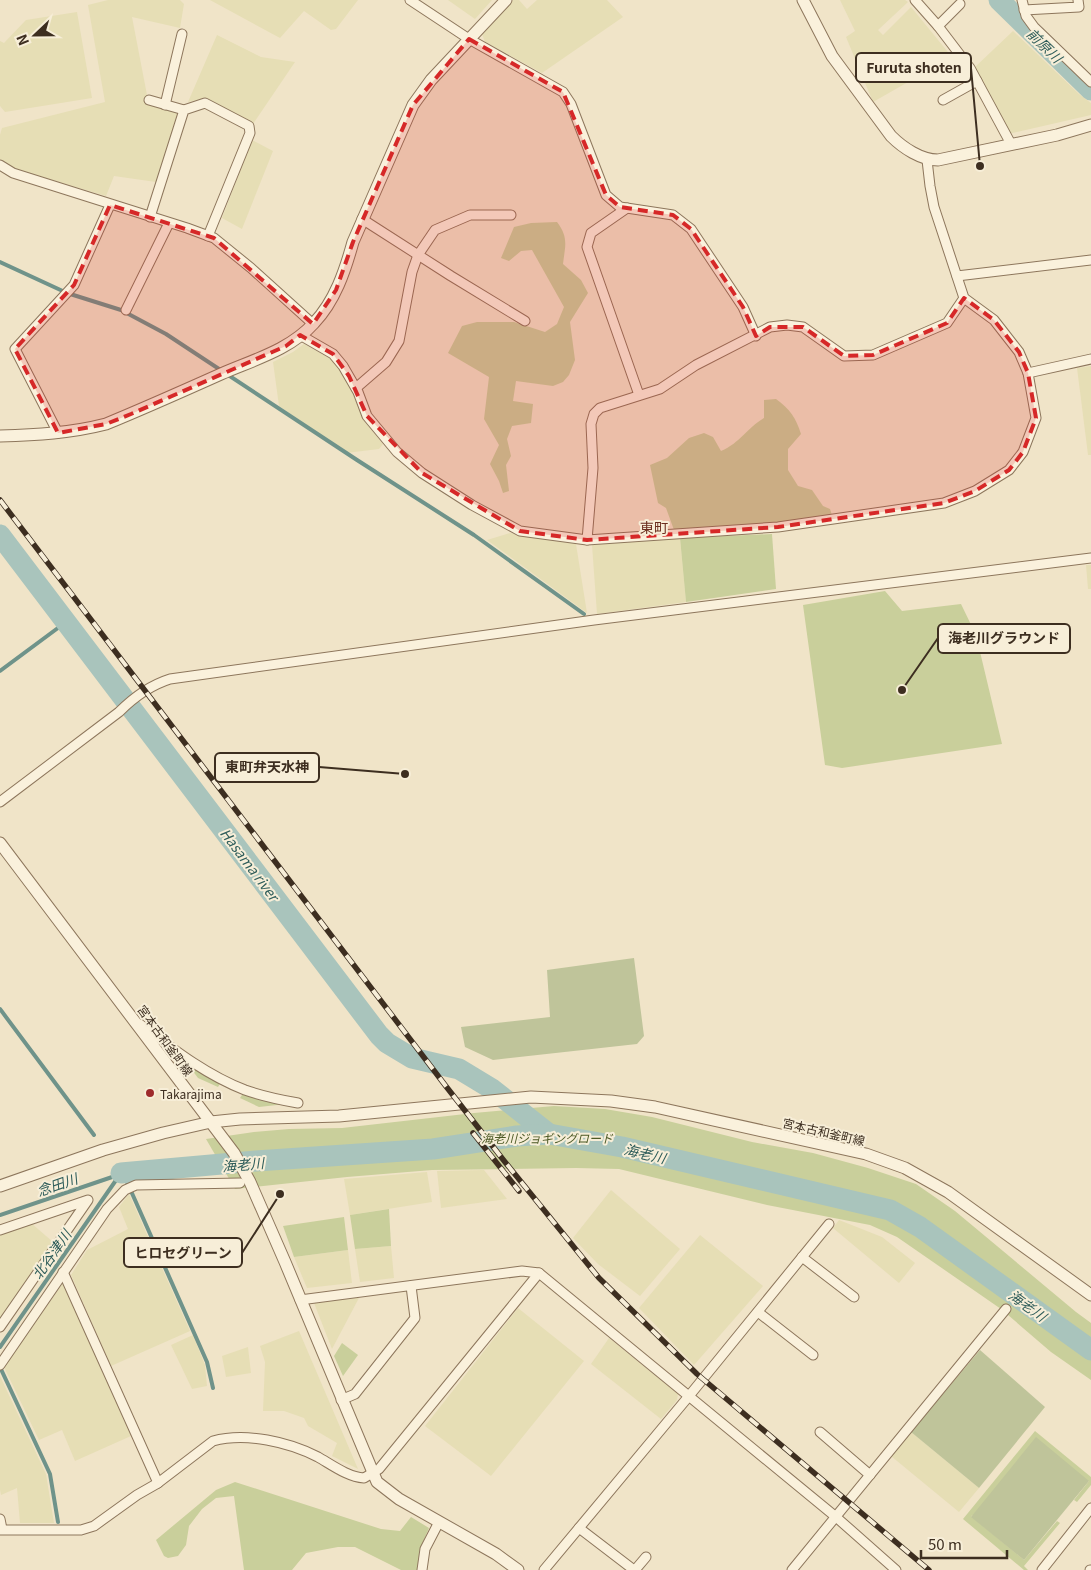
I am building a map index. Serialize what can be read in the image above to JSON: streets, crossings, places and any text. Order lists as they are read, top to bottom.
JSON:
{
  "streets": {
    "street": ["宮本古和釜町線"]
  },
  "districts": ["東町"],
  "water": [
    "前原川",
    "Hasama river",
    "海老川",
    "念田川",
    "北谷津川"
  ],
  "parks": ["海老川ジョギングロード"],
  "places": [
    "Furuta shoten",
    "海老川グラウンド",
    "東町弁天水神",
    "Takarajima",
    "ヒロセグリーン"
  ],
  "scale_bar": "50 m",
  "north": "left"
}
